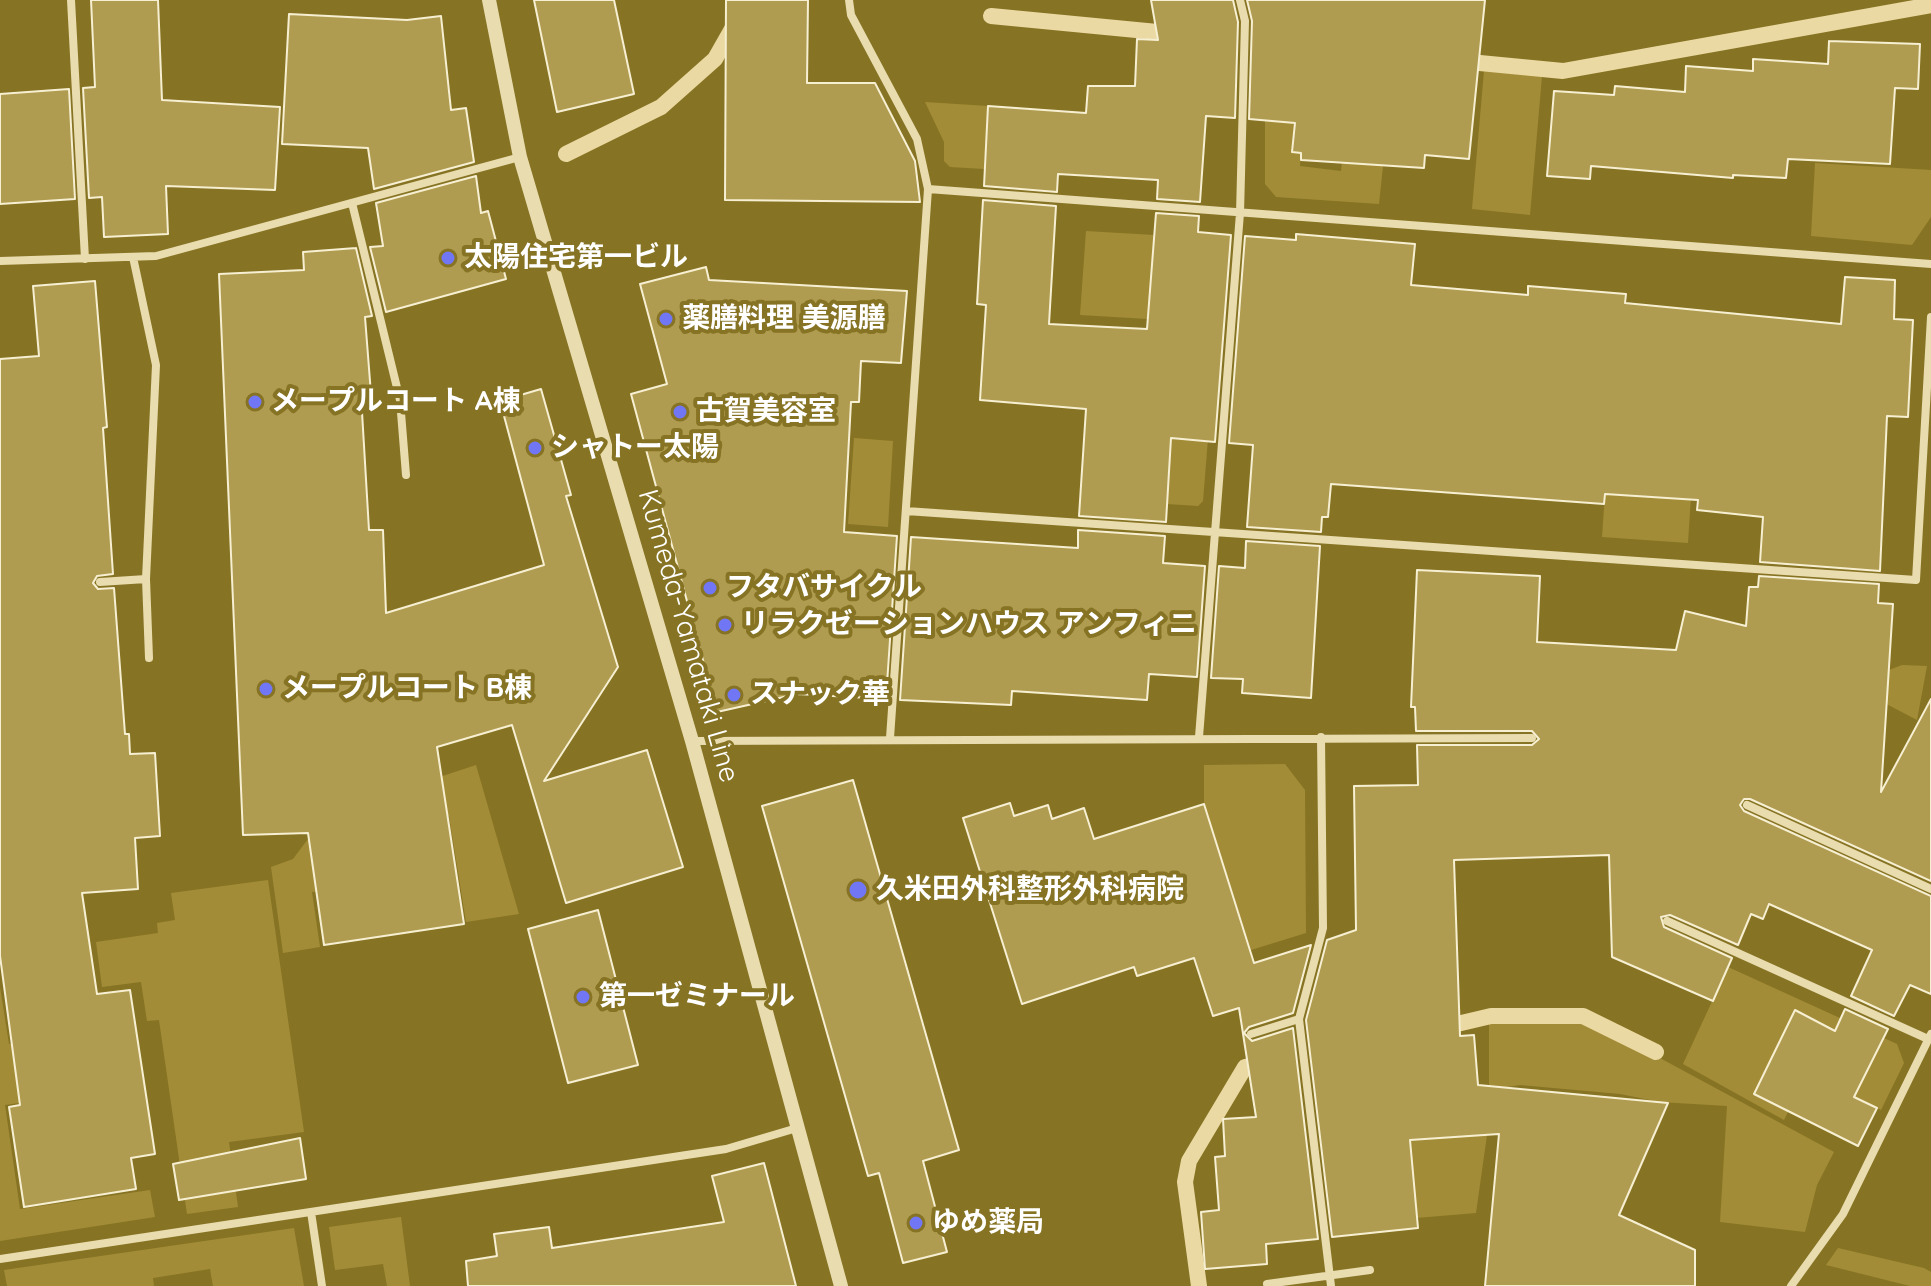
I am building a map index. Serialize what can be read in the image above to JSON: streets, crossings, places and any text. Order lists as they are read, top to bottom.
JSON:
{
  "streets": {
    "street": ["Kumeda-Yamataki Line"]
  },
  "places": [
    "太陽住宅第一ビル",
    "薬膳料理 美源膳",
    "メープルコート A棟",
    "古賀美容室",
    "シャトー太陽",
    "フタバサイクル",
    "リラクゼーションハウス アンフィニ",
    "メープルコート B棟",
    "スナック華",
    "久米田外科整形外科病院",
    "第一ゼミナール",
    "ゆめ薬局"
  ]
}
